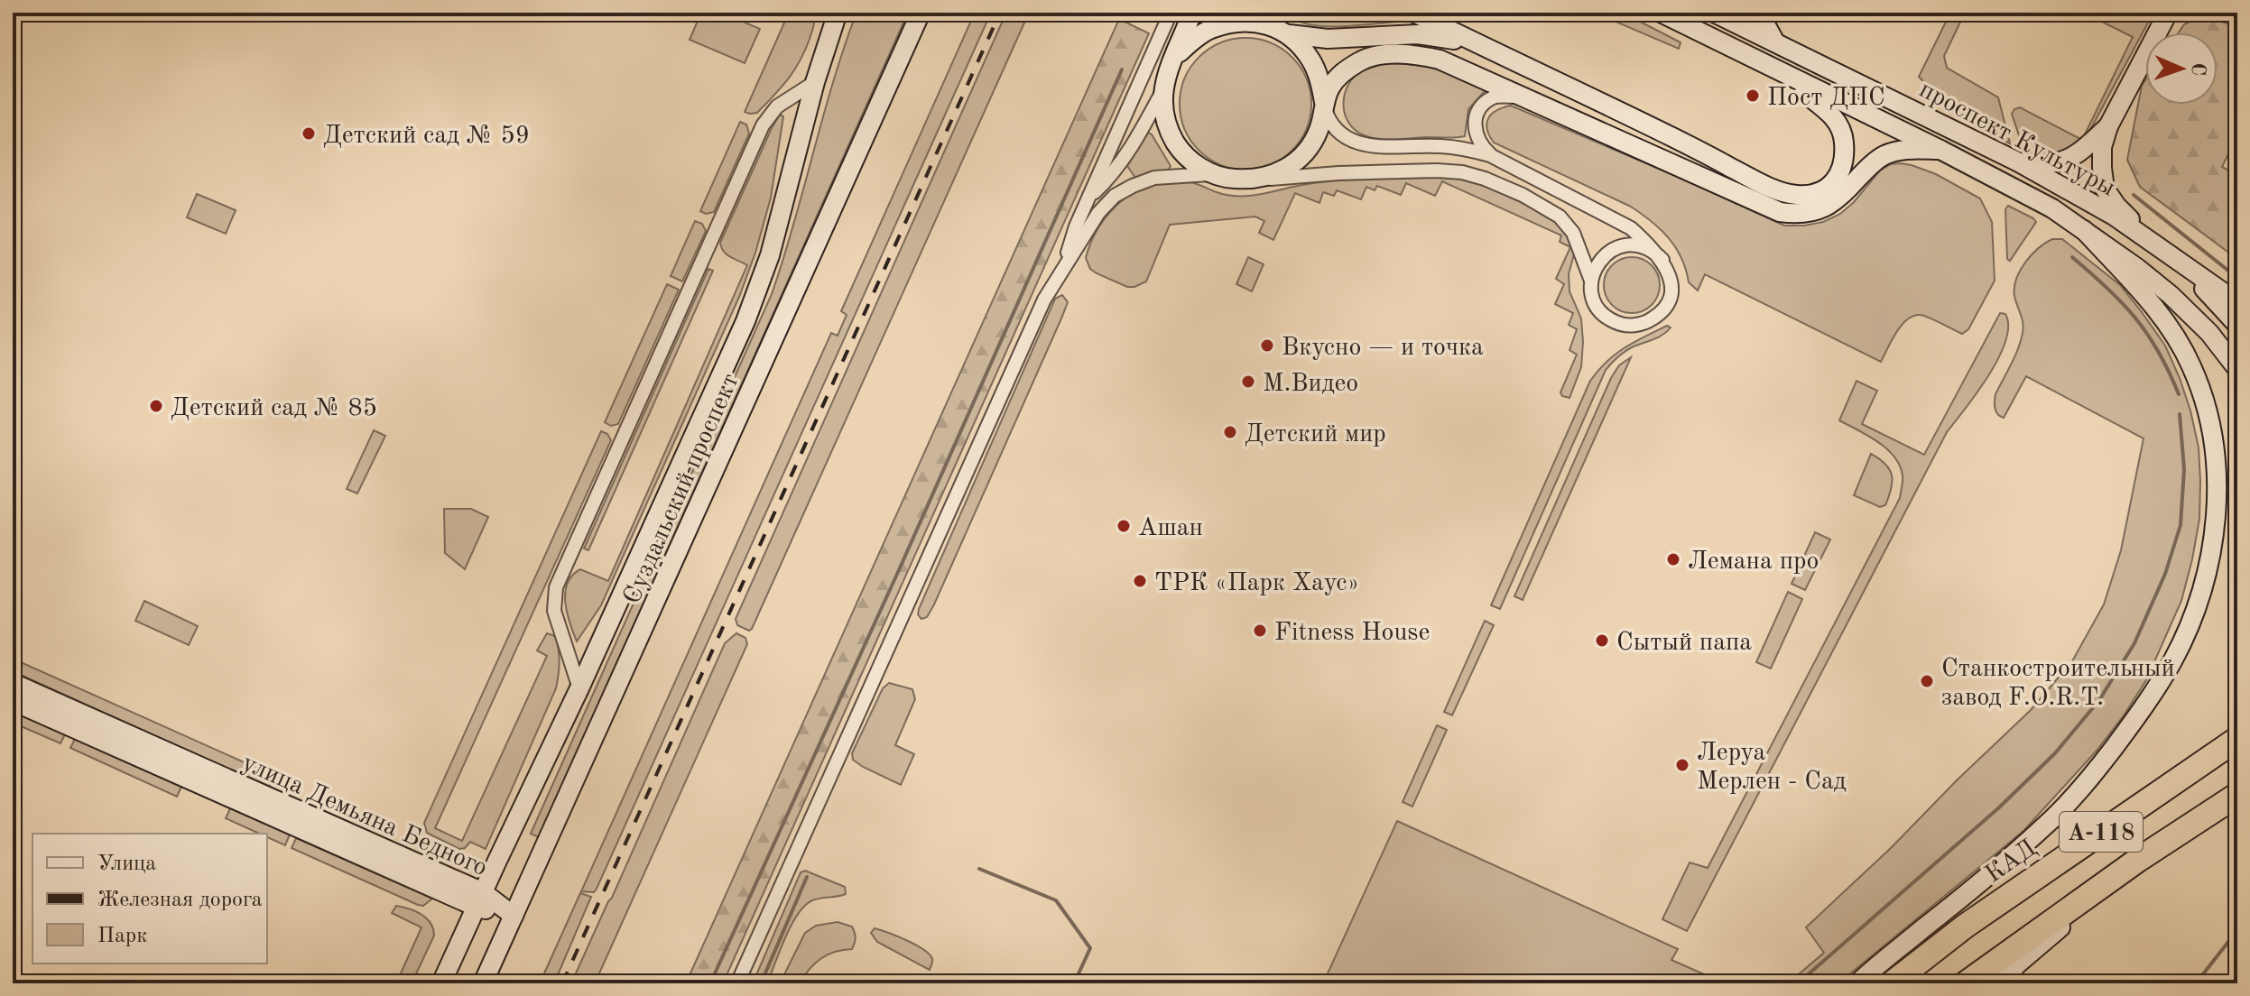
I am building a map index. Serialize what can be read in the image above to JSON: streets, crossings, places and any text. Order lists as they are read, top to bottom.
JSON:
{
  "streets": {
    "highway": ["А-118", "КАД"],
    "main road": ["проспект Культуры", "Суздальский проспект", "улица Демьяна Бедного"]
  },
  "crossings": [
    ["Суздальский проспект", "улица Демьяна Бедного"]
  ],
  "places": [
    "Пост ДПС",
    "Детский сад № 59",
    "Вкусно — и точка",
    "М.Видео",
    "Детский сад № 85",
    "Детский мир",
    "Ашан",
    "Лемана про",
    "ТРК «Парк Хаус»",
    "Fitness House",
    "Сытый папа",
    "Станкостроительный завод F.O.R.T.",
    "Леруа Мерлен - Сад"
  ],
  "legend": ["Улица", "Железная дорога", "Парк"],
  "north": "right"
}
